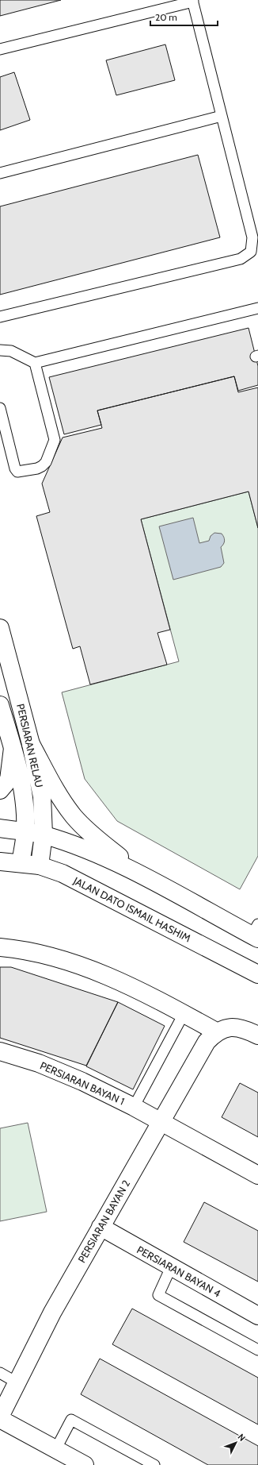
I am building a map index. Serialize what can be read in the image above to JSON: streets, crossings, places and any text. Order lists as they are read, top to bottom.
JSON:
{
  "streets": {
    "street": [
      "PERSIARAN RELAU",
      "JALAN DATO ISMAIL HASHIM",
      "PERSIARAN BAYAN 1",
      "PERSIARAN BAYAN 2",
      "PERSIARAN BAYAN 4"
    ]
  },
  "crossings": [
    ["PERSIARAN RELAU", "JALAN DATO ISMAIL HASHIM"],
    ["PERSIARAN BAYAN 1", "PERSIARAN BAYAN 2"],
    ["PERSIARAN BAYAN 2", "PERSIARAN BAYAN 4"]
  ],
  "scale_bar": "20 m",
  "north": "top right"
}
